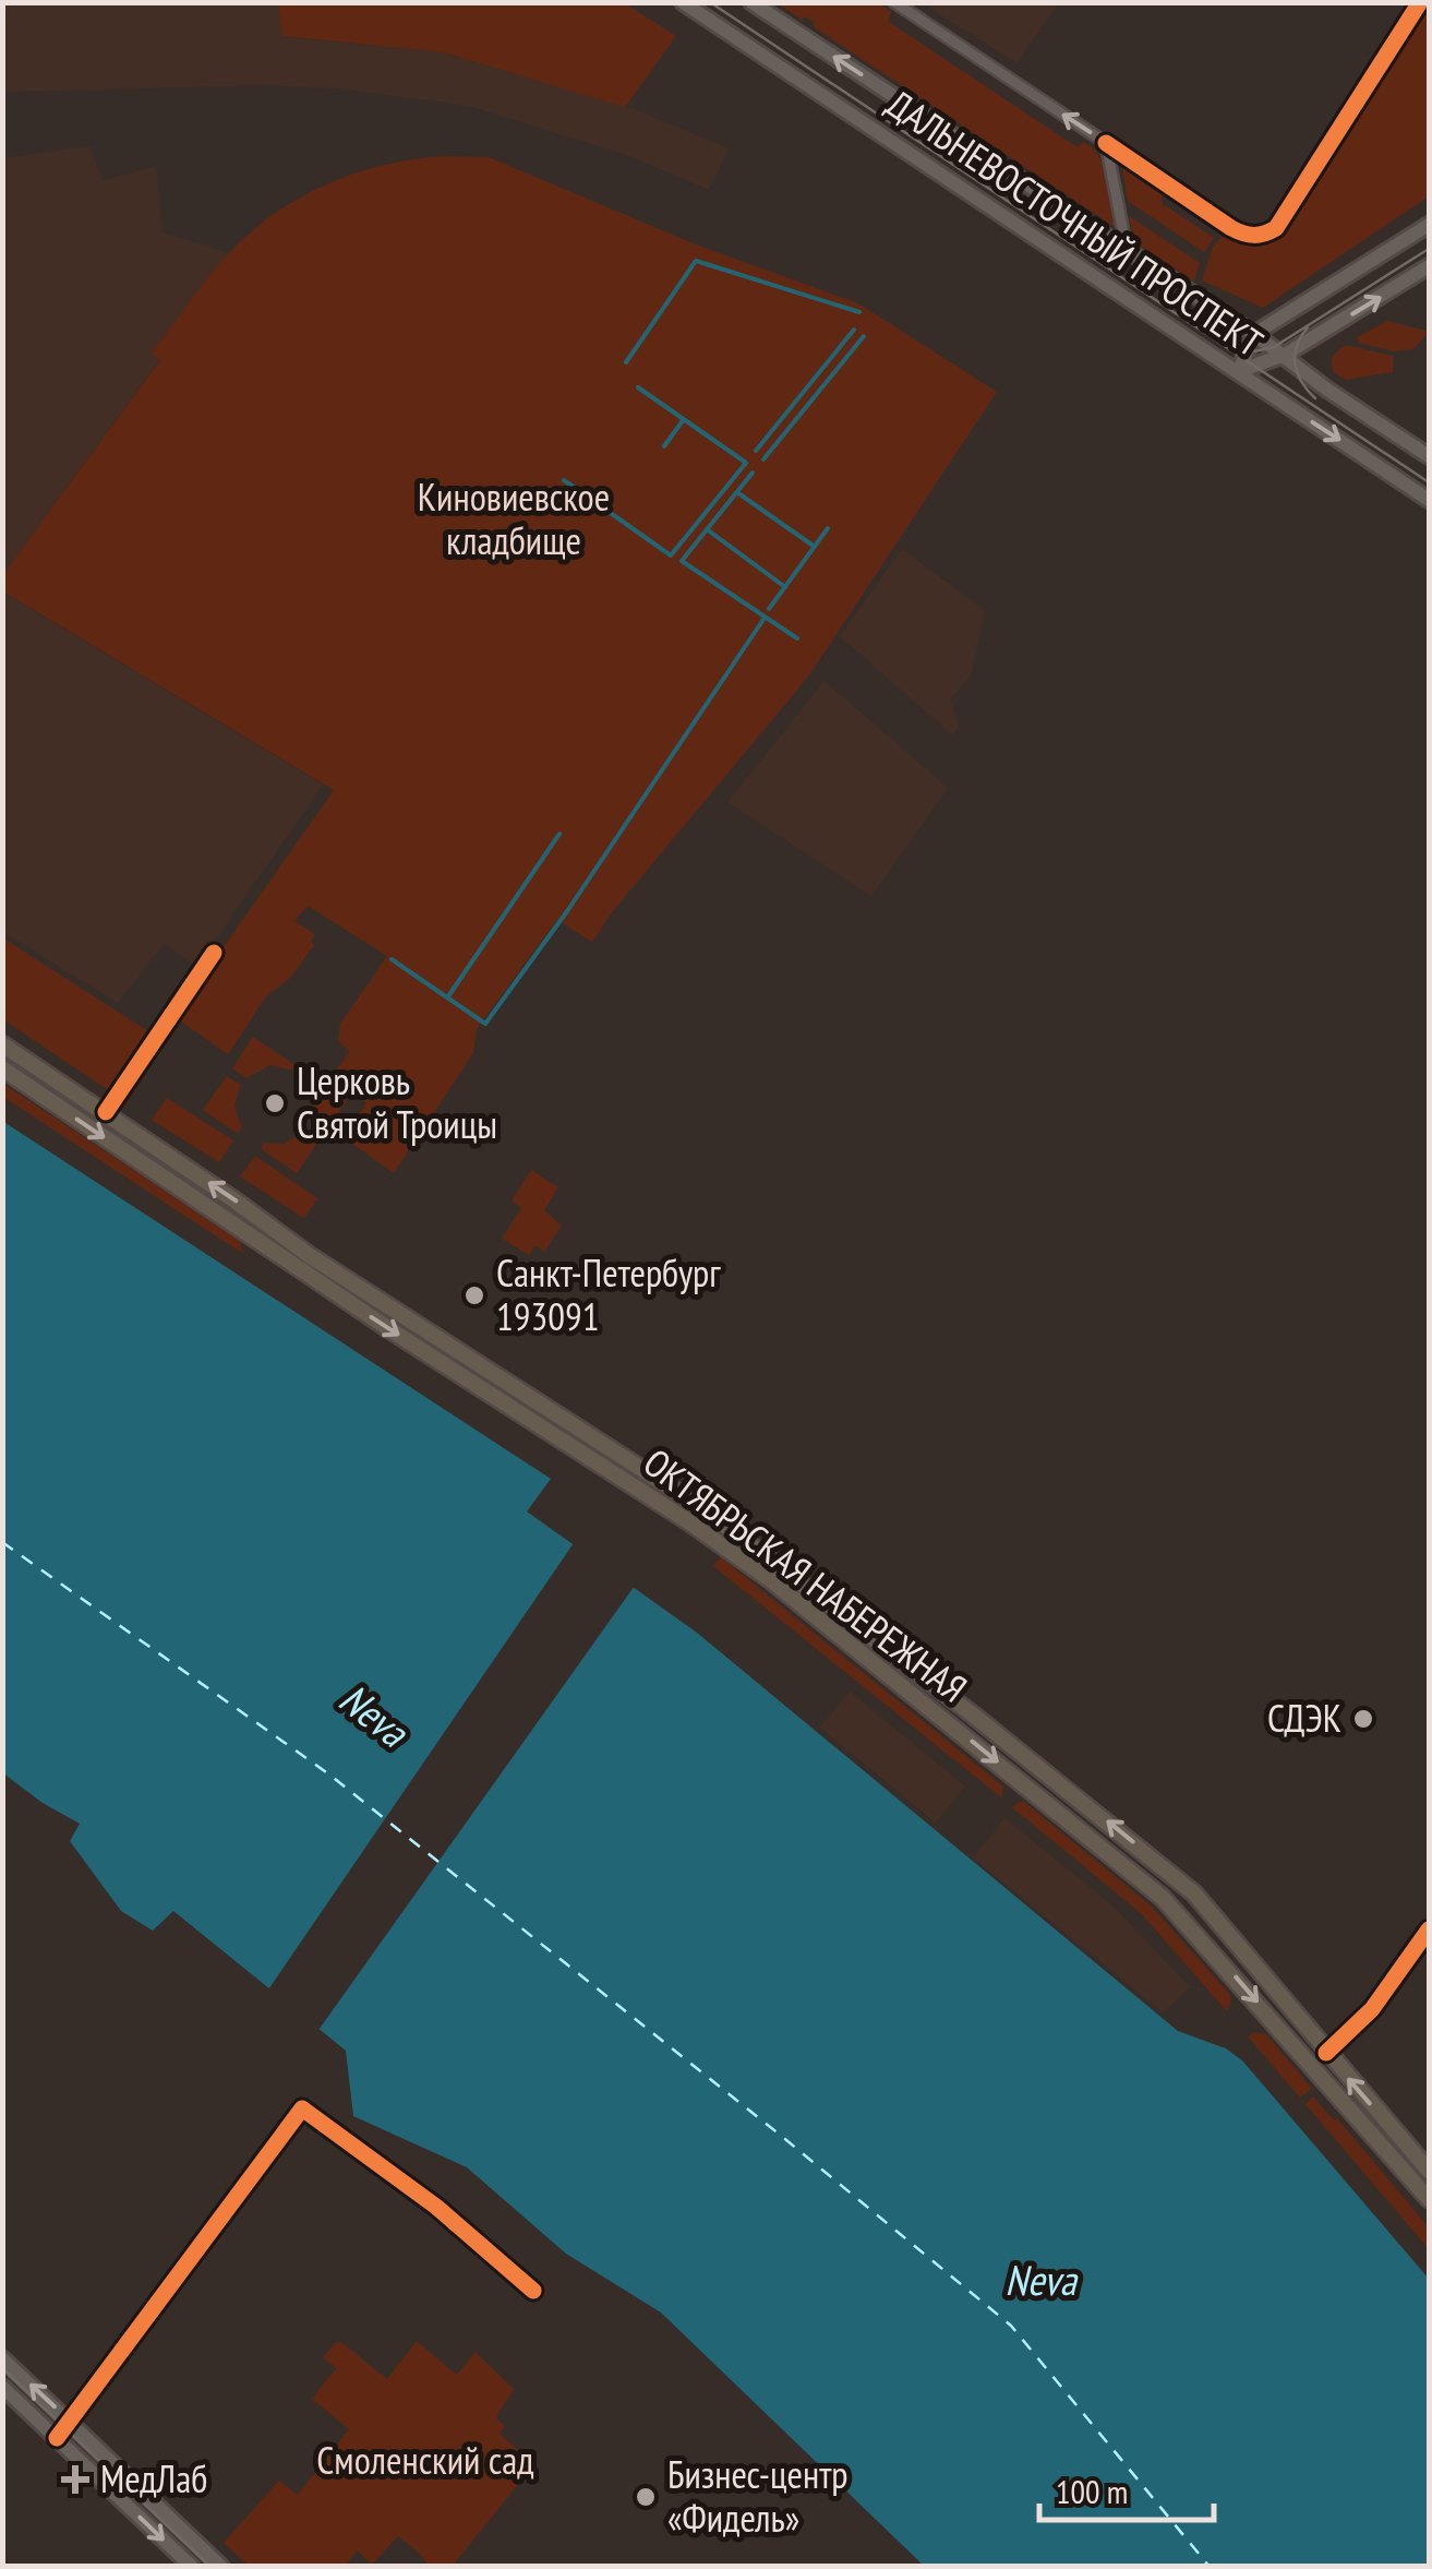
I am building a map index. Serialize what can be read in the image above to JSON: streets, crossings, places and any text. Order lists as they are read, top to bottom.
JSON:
{
  "streets": {
    "main road": ["ДАЛЬНЕВОСТОЧНЫЙ ПРОСПЕКТ", "ОКТЯБРЬСКАЯ НАБЕРЕЖНАЯ"]
  },
  "water": ["Neva"],
  "parks": ["Киновиевское кладбище", "Смоленский сад"],
  "places": {
    "other": [
      "Церковь Святой Троицы",
      "Санкт-Петербург 193091",
      "СДЭК",
      "Бизнес-центр «Фидель»"
    ],
    "health": ["МедЛаб"]
  },
  "scale_bar": "100 m"
}
